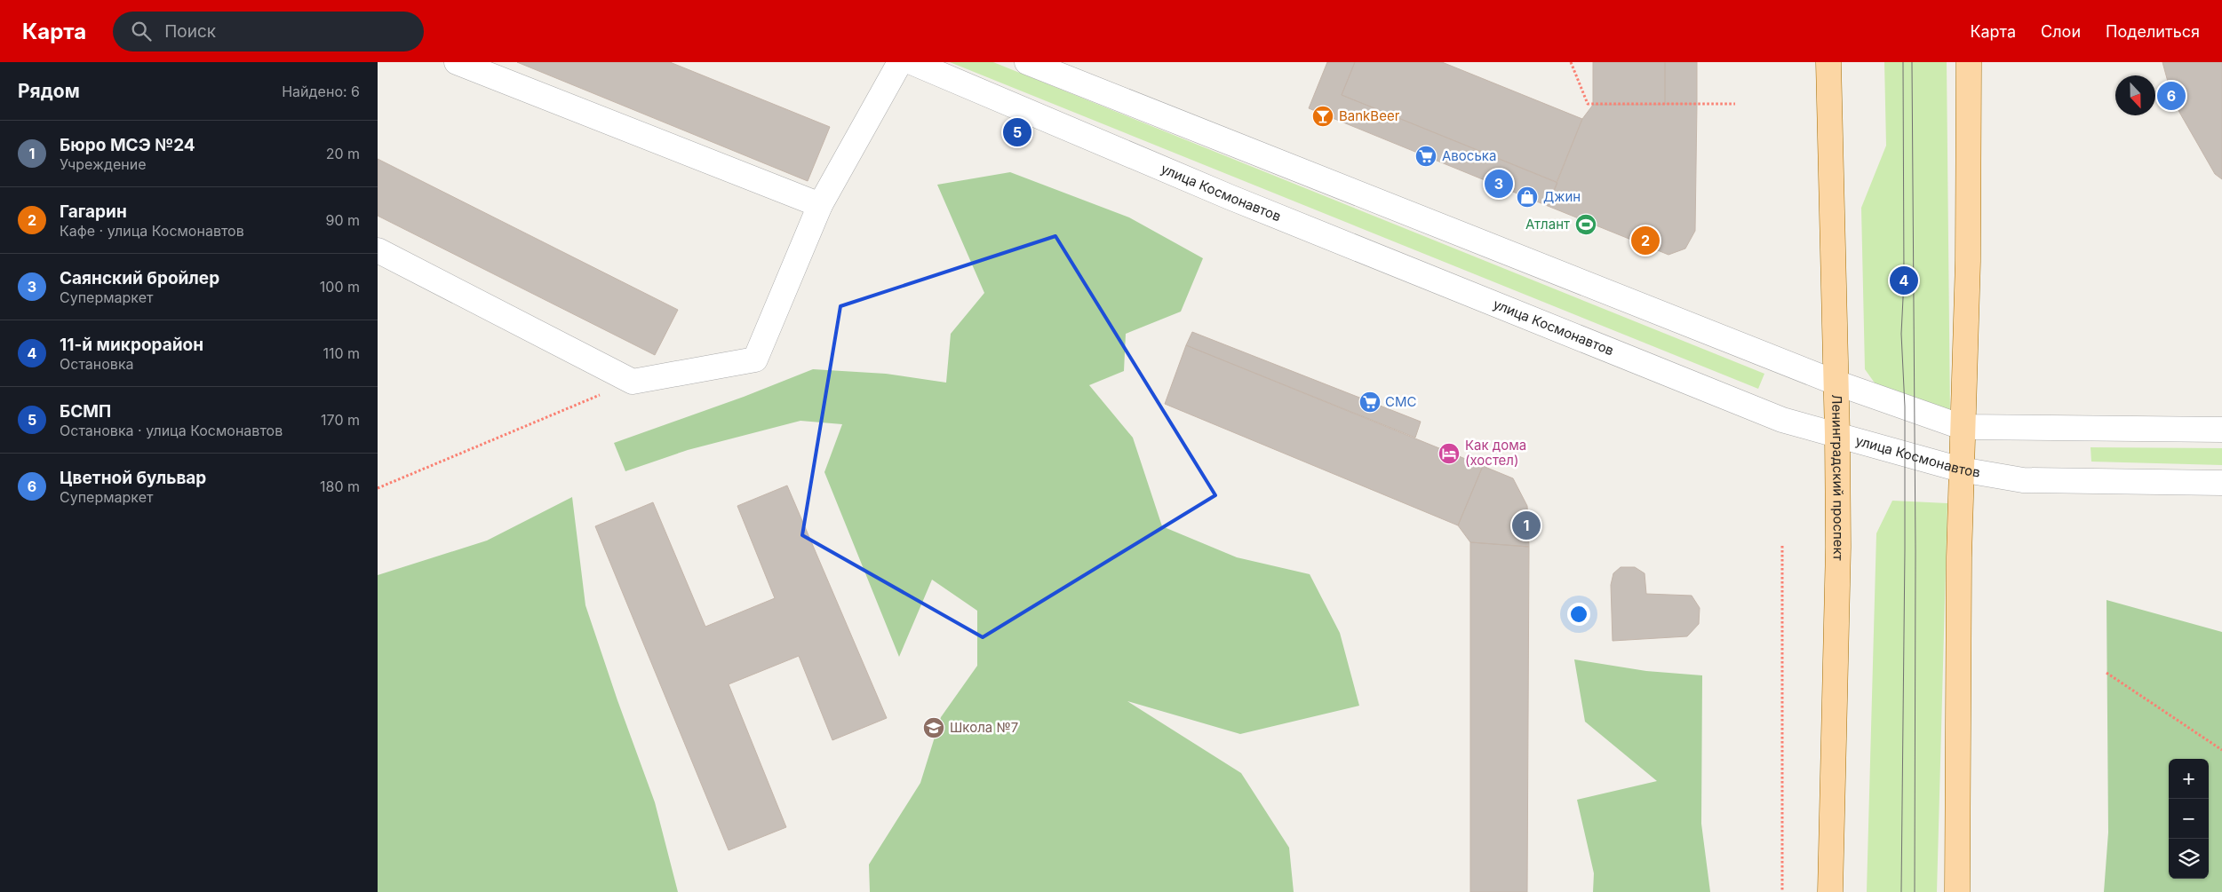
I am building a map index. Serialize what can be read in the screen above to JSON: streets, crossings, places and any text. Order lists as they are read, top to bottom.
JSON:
{
  "streets": {
    "main road": ["Ленинградский проспект"],
    "street": ["улица Космонавтов"]
  },
  "crossings": [
    ["улица Космонавтов", "Ленинградский проспект"]
  ],
  "places": {
    "bar": ["BankBeer"],
    "supermarket": ["Авоська", "СМС"],
    "shop": ["Джин"],
    "sports": ["Атлант"],
    "hotel": ["Как дома (хостел)"],
    "school or university": ["Школа №7"]
  },
  "north": "bottom",
  "page": {
    "header": "Карта",
    "search": "Поиск",
    "nav": ["Карта", "Слои", "Поделиться"],
    "heading": ["Рядом", "Найдено: 6"],
    "pins": [
      "6",
      "5",
      "3",
      "2",
      "4",
      "1"
    ],
    "list": [
      {
        "mark": "1",
        "name": "Бюро МСЭ №24",
        "note": "Учреждение",
        "value": "20 m"
      },
      {
        "mark": "2",
        "name": "Гагарин",
        "note": "Кафе · улица Космонавтов",
        "value": "90 m"
      },
      {
        "mark": "3",
        "name": "Саянский бройлер",
        "note": "Супермаркет",
        "value": "100 m"
      },
      {
        "mark": "4",
        "name": "11-й микрорайон",
        "note": "Остановка",
        "value": "110 m"
      },
      {
        "mark": "5",
        "name": "БСМП",
        "note": "Остановка · улица Космонавтов",
        "value": "170 m"
      },
      {
        "mark": "6",
        "name": "Цветной бульвар",
        "note": "Супермаркет",
        "value": "180 m"
      }
    ],
    "map_buttons": ["+", "−"]
  }
}
